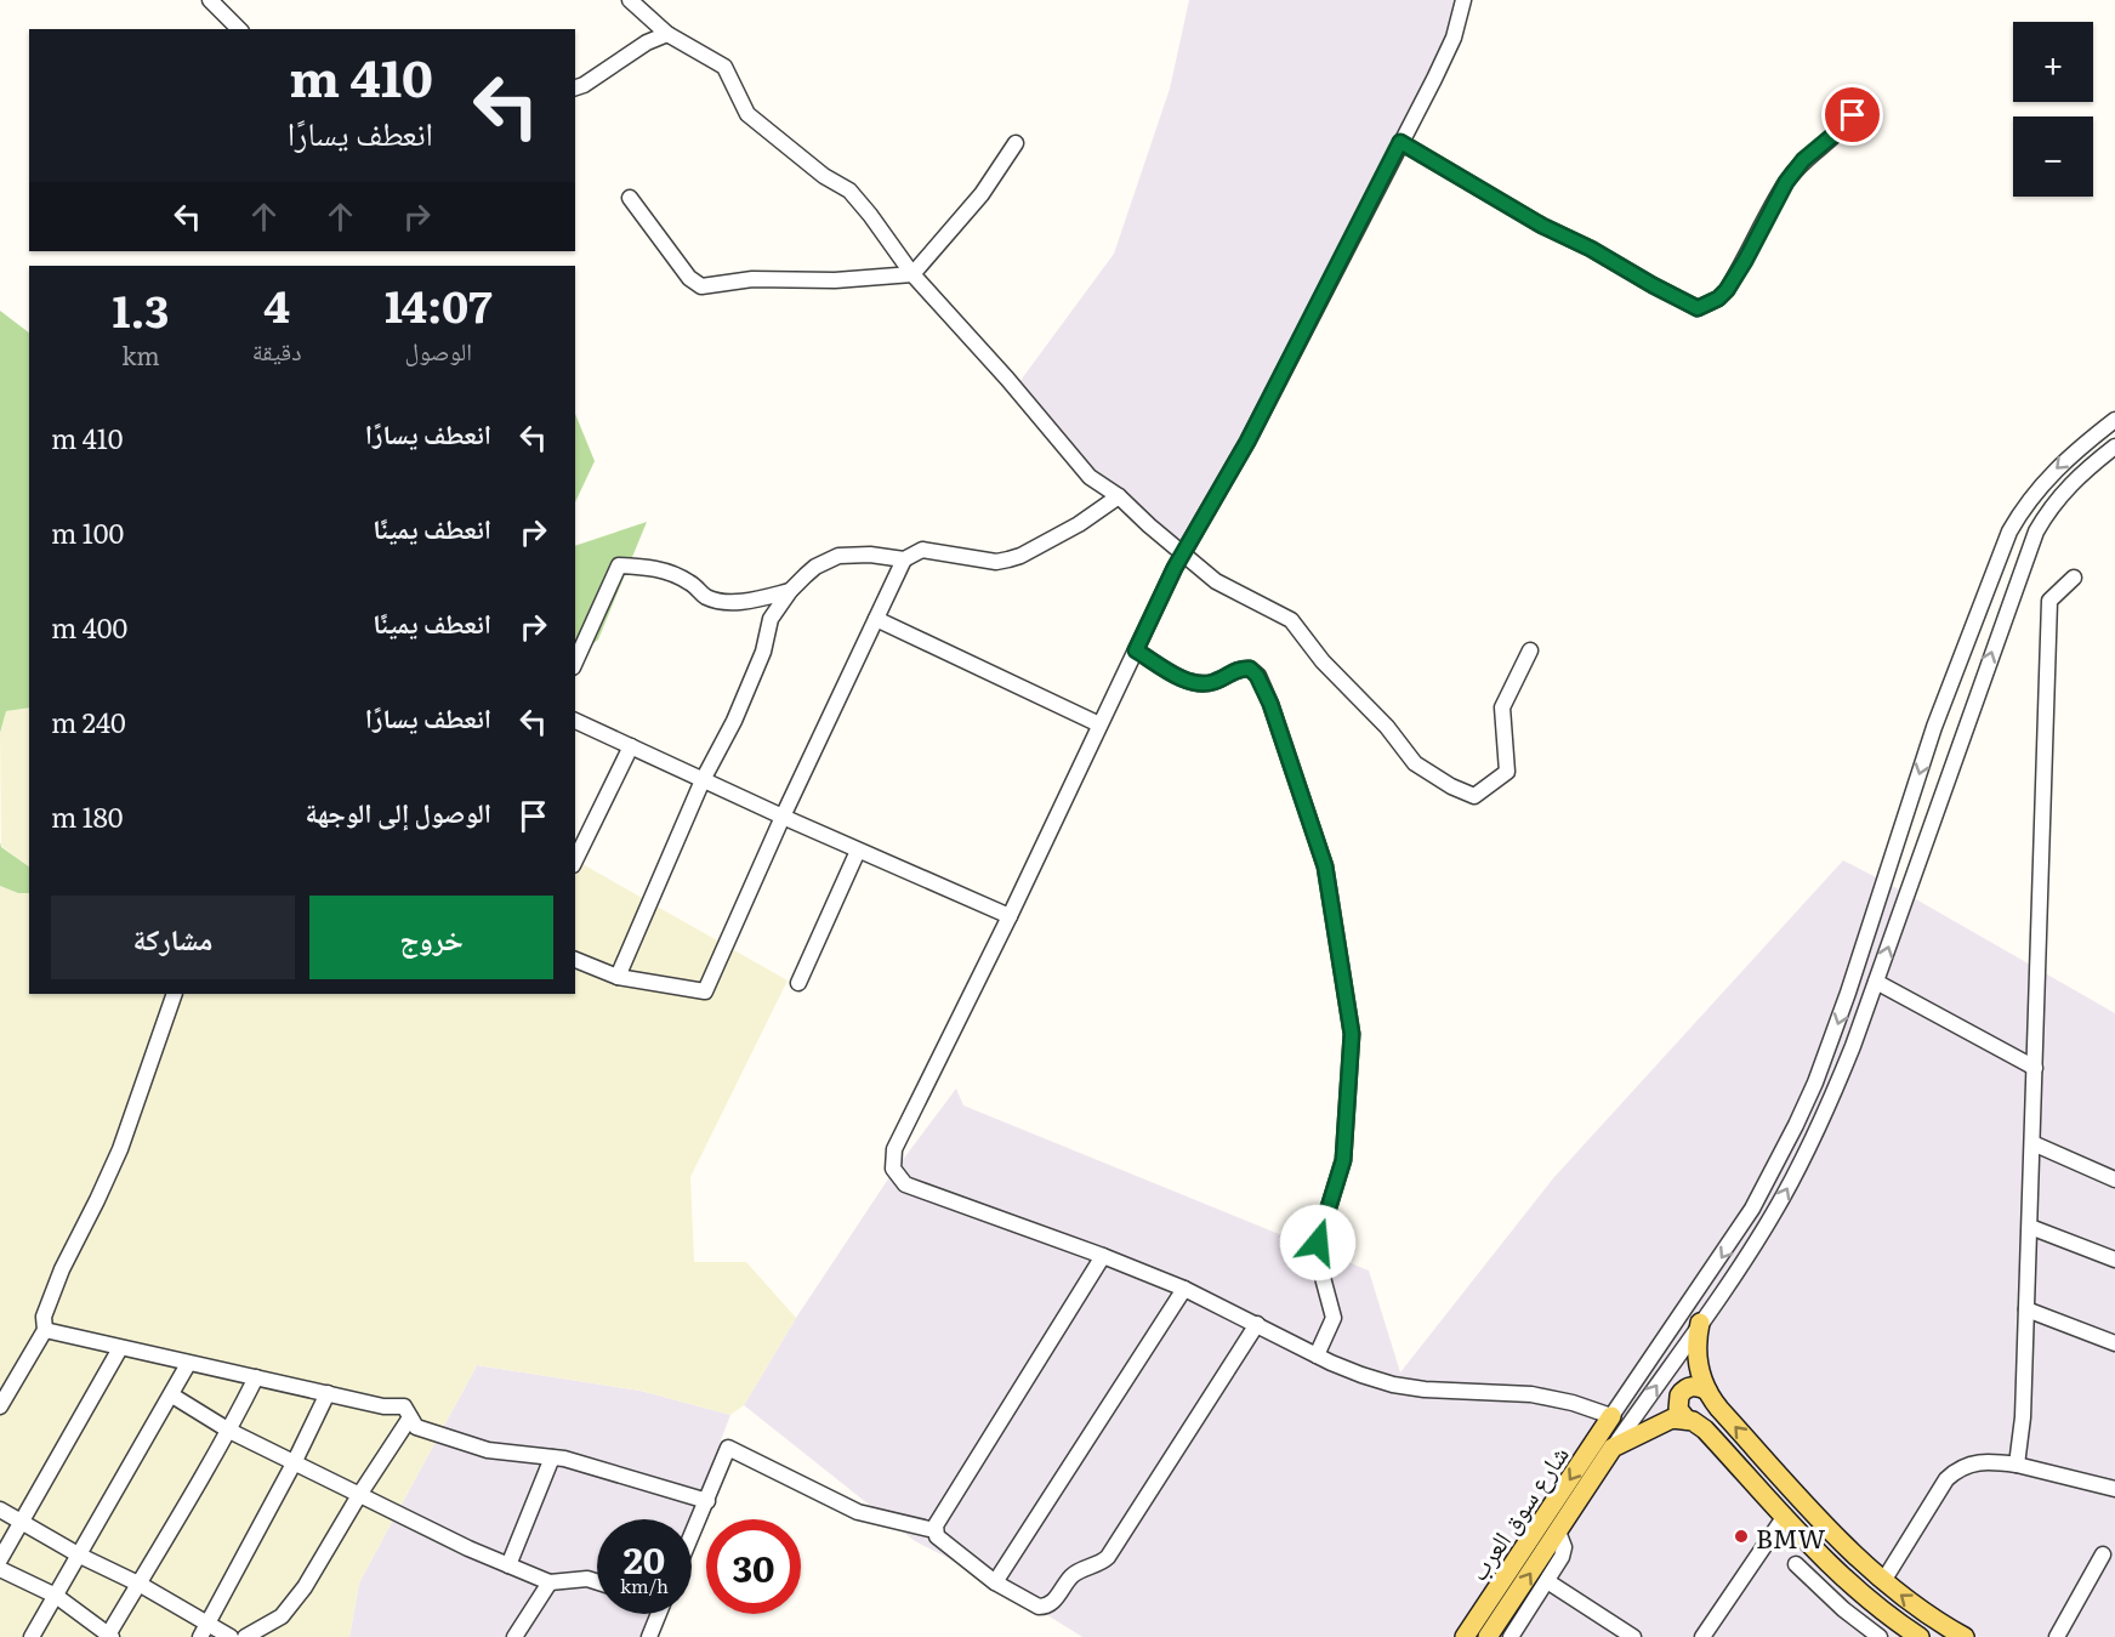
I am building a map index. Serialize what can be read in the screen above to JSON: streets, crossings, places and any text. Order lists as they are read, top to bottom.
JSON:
{
  "streets": {
    "main road": ["شارع سوق العرب"]
  },
  "places": ["BMW"],
  "page": {
    "map_buttons": ["+", "−"],
    "turn": ["410 m", "انعطف يسارًا"],
    "eta": [
      "14:07",
      "الوصول",
      "4",
      "دقيقة",
      "1.3",
      "km"
    ],
    "list": [
      {
        "name": "انعطف يسارًا",
        "value": "410 m"
      },
      {
        "name": "انعطف يمينًا",
        "value": "100 m"
      },
      {
        "name": "انعطف يمينًا",
        "value": "400 m"
      },
      {
        "name": "انعطف يسارًا",
        "value": "240 m"
      },
      {
        "name": "الوصول إلى الوجهة",
        "value": "180 m"
      }
    ],
    "buttons": ["خروج", "مشاركة"],
    "speed": "20 km/h",
    "limit": "30"
  }
}
